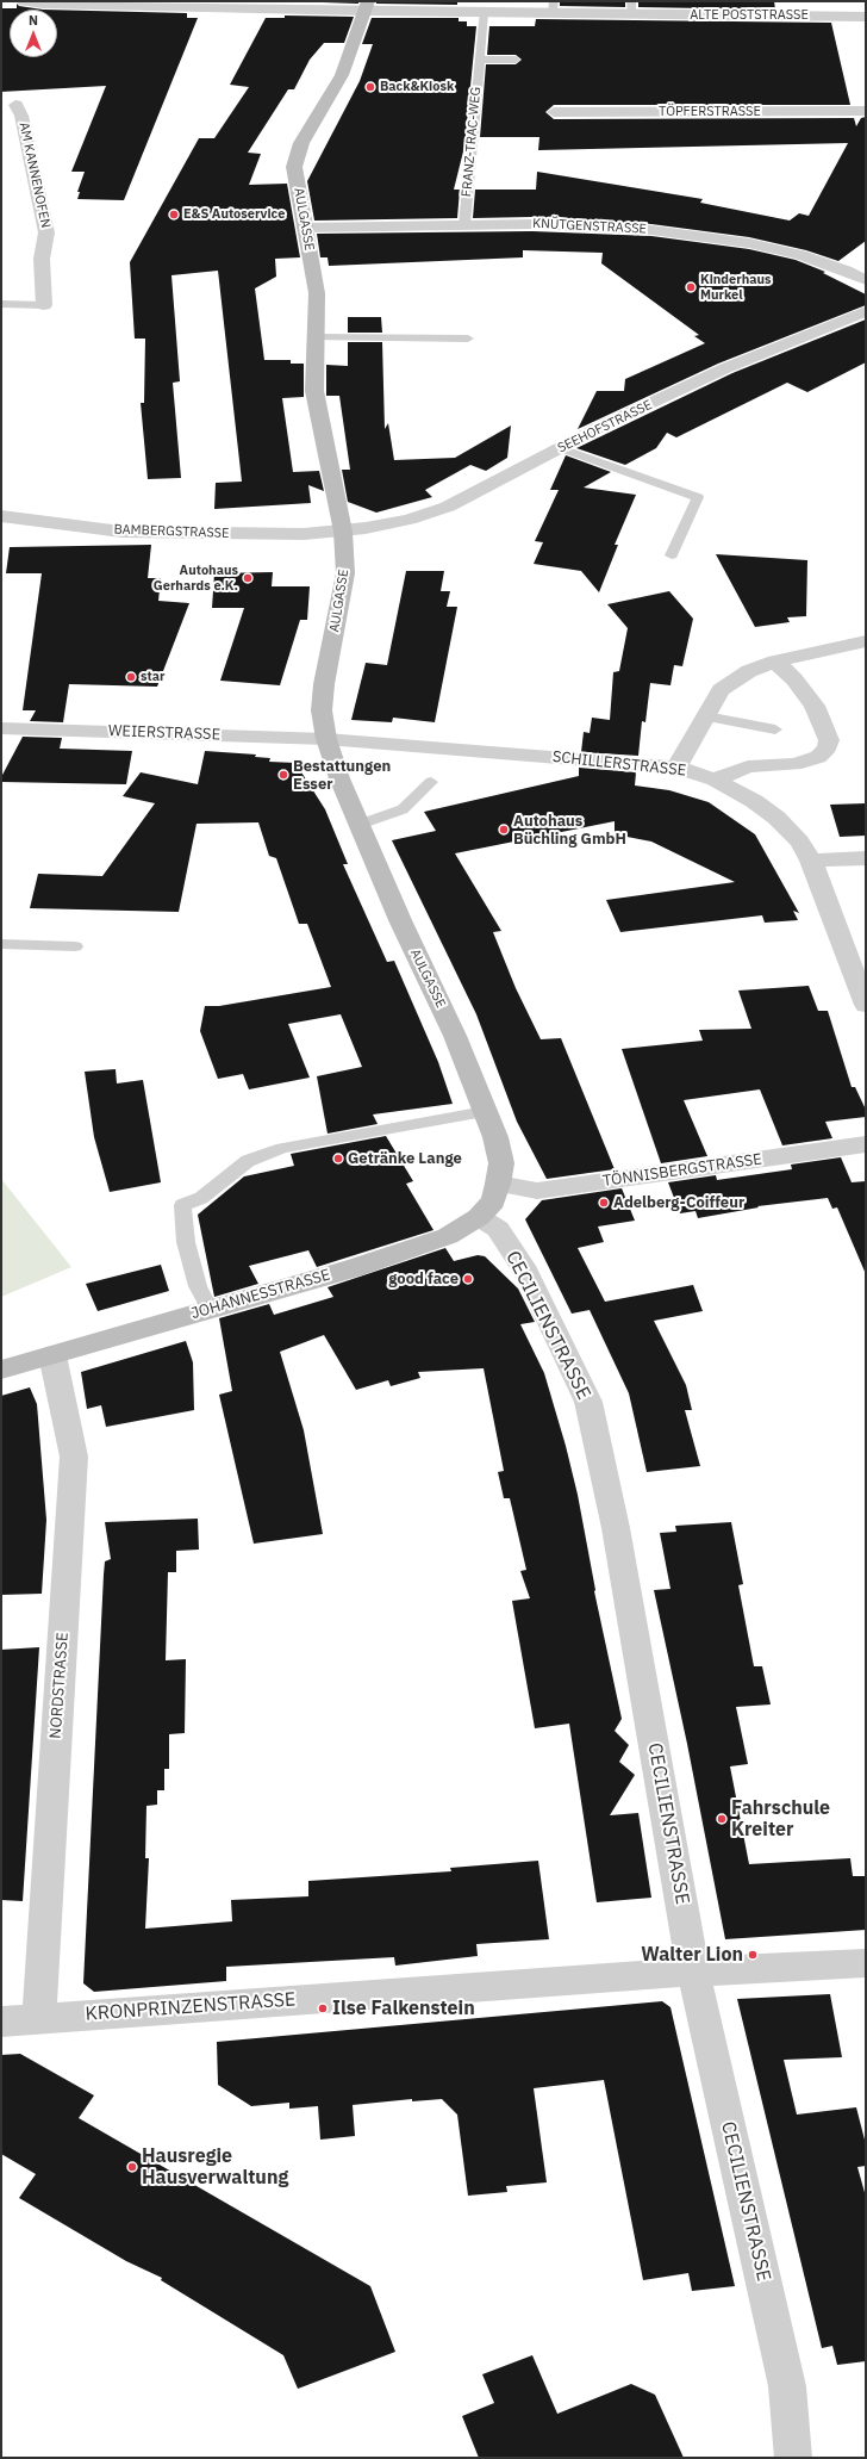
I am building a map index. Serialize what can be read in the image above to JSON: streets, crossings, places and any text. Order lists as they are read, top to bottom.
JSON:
{
  "streets": {
    "main road": ["AULGASSE", "JOHANNESSTRASSE"],
    "street": [
      "ALTE POSTSTRASSE",
      "TÖPFERSTRASSE",
      "AM KANNENOFEN",
      "KNÜTGENSTRASSE",
      "SEEHOFSTRASSE",
      "BAMBERGSTRASSE",
      "WEIERSTRASSE",
      "SCHILLERSTRASSE",
      "TÖNNISBERGSTRASSE",
      "CECILIENSTRASSE",
      "NORDSTRASSE",
      "KRONPRINZENSTRASSE"
    ],
    "lane": ["FRANZ-TRAC-WEG"]
  },
  "crossings": [
    ["ALTE POSTSTRASSE", "FRANZ-TRAC-WEG"],
    ["ALTE POSTSTRASSE", "AULGASSE"],
    ["FRANZ-TRAC-WEG", "KNÜTGENSTRASSE"],
    ["AULGASSE", "KNÜTGENSTRASSE"],
    ["AULGASSE", "SEEHOFSTRASSE"],
    ["AULGASSE", "BAMBERGSTRASSE"],
    ["AULGASSE", "WEIERSTRASSE"],
    ["AULGASSE", "SCHILLERSTRASSE"],
    ["AULGASSE", "TÖNNISBERGSTRASSE"],
    ["AULGASSE", "JOHANNESSTRASSE"],
    ["SEEHOFSTRASSE", "BAMBERGSTRASSE"],
    ["WEIERSTRASSE", "SCHILLERSTRASSE"],
    ["TÖNNISBERGSTRASSE", "JOHANNESSTRASSE"],
    ["JOHANNESSTRASSE", "CECILIENSTRASSE"],
    ["JOHANNESSTRASSE", "NORDSTRASSE"],
    ["CECILIENSTRASSE", "KRONPRINZENSTRASSE"],
    ["NORDSTRASSE", "KRONPRINZENSTRASSE"]
  ],
  "places": [
    "Back&Kiosk",
    "E&S Autoservice",
    "Kinderhaus Murkel",
    "Autohaus Gerhards e.K.",
    "star",
    "Bestattungen Esser",
    "Autohaus Büchling GmbH",
    "Getränke Lange",
    "Adelberg-Coiffeur",
    "good face",
    "Fahrschule Kreiter",
    "Walter Lion",
    "Ilse Falkenstein",
    "Hausregie Hausverwaltung"
  ],
  "north": "top"
}
